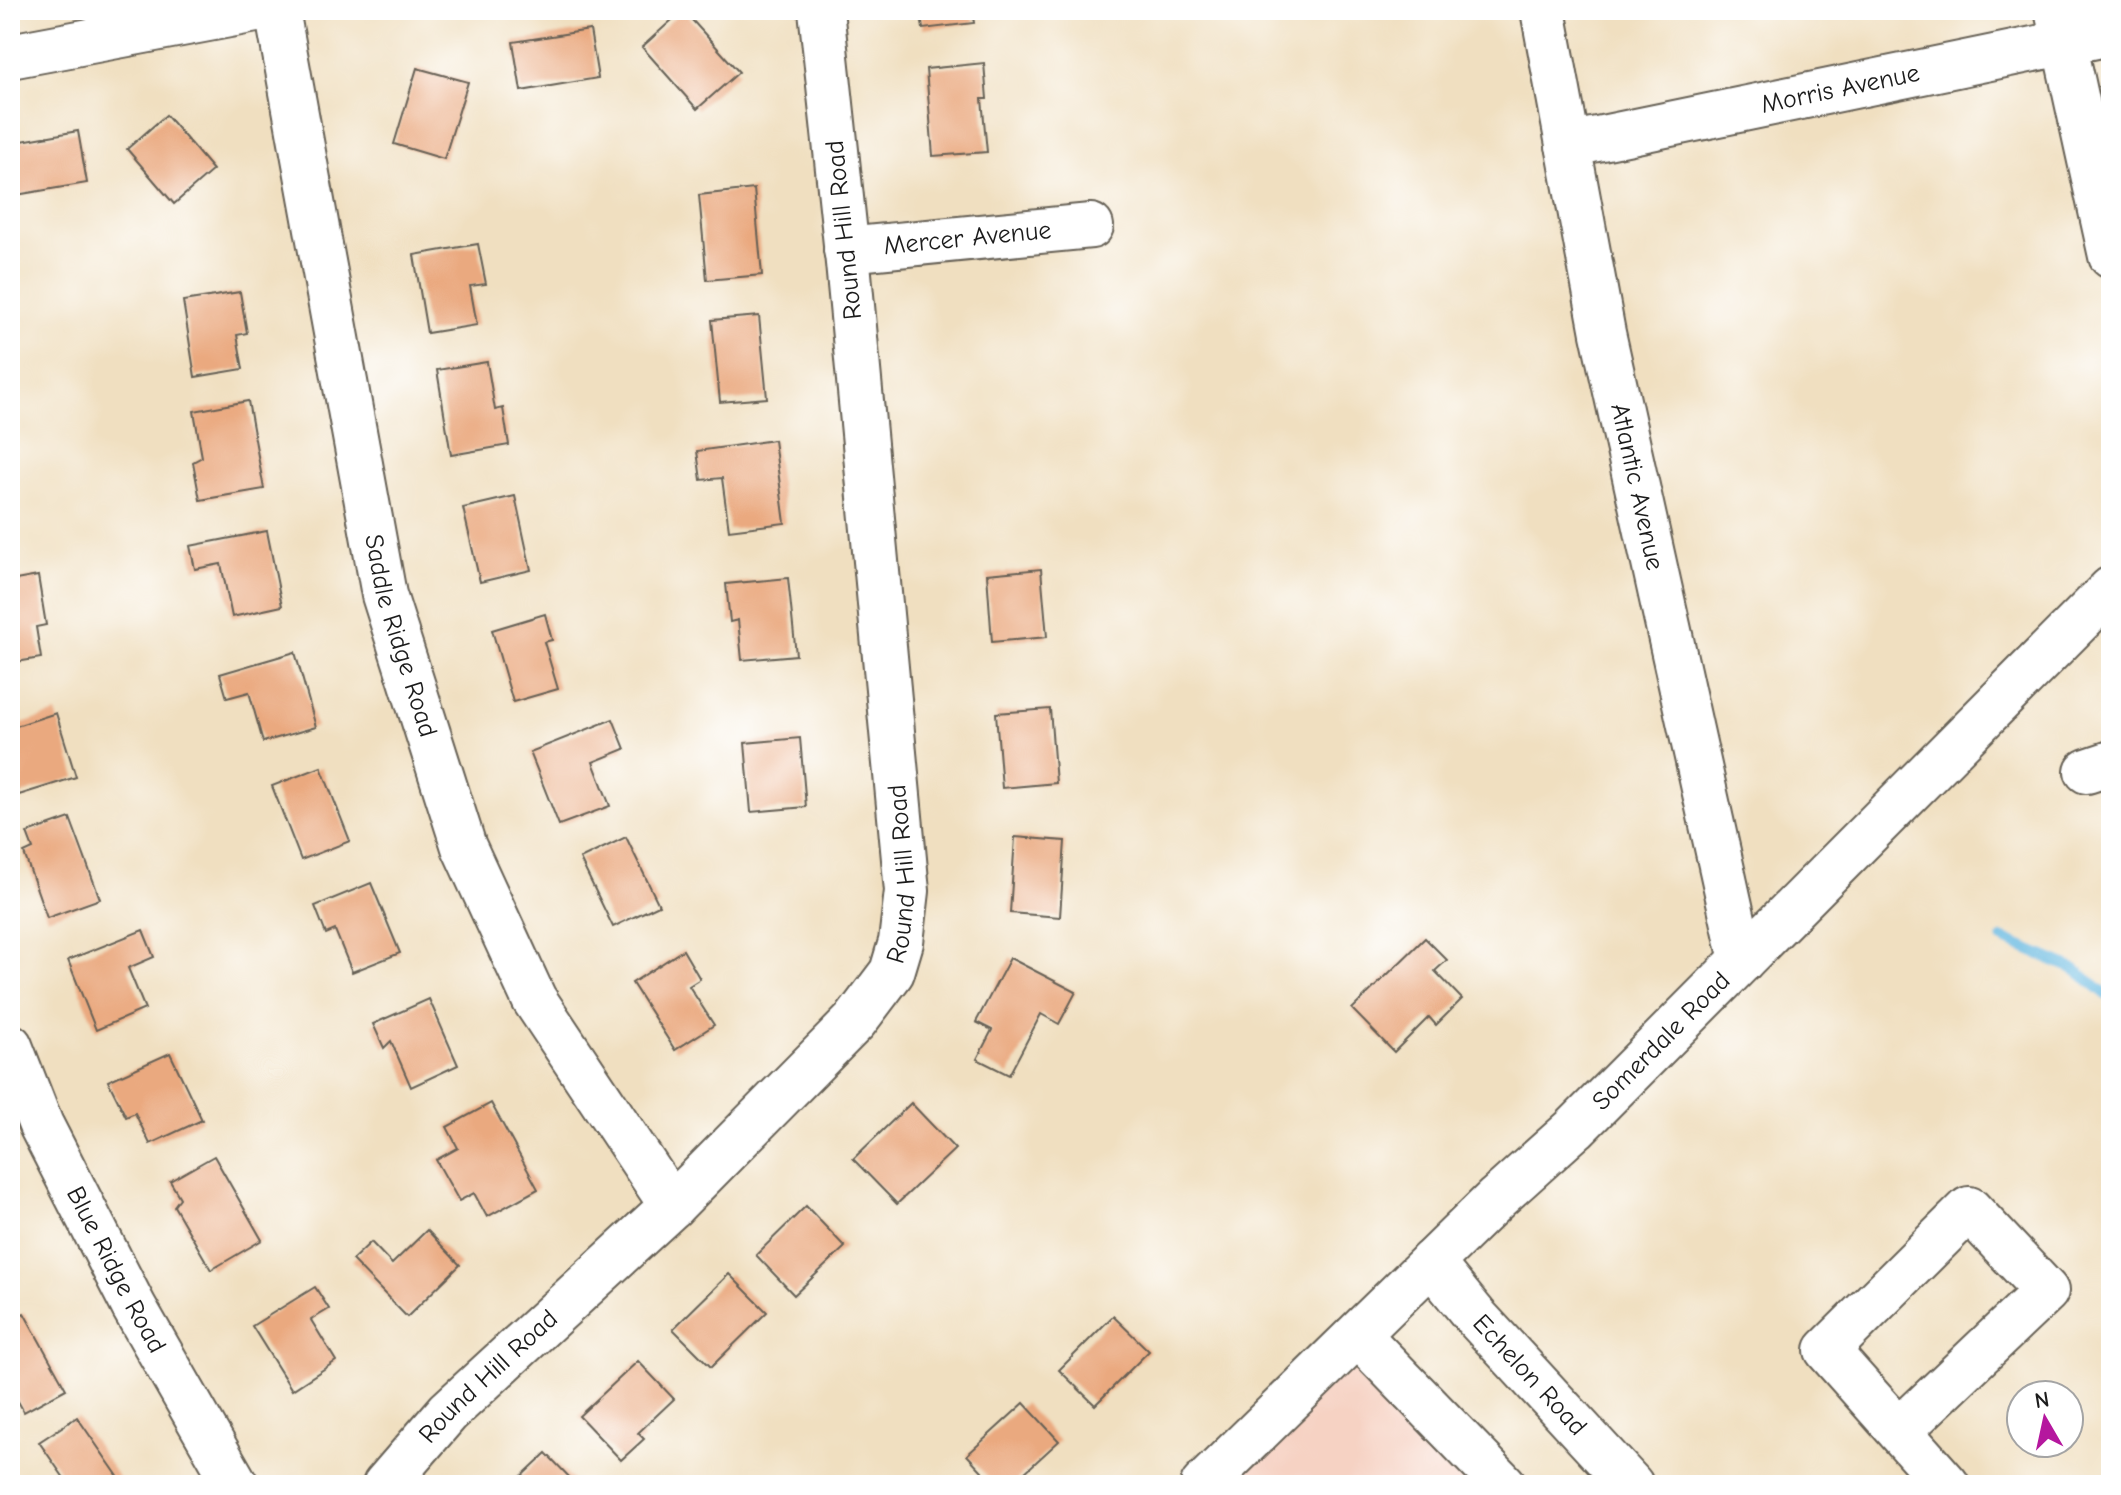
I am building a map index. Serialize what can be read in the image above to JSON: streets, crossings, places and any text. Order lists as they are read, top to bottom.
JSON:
{
  "streets": {
    "street": [
      "Morris Avenue",
      "Round Hill Road",
      "Mercer Avenue",
      "Atlantic Avenue",
      "Saddle Ridge Road",
      "Somerdale Road",
      "Blue Ridge Road",
      "Echelon Road"
    ]
  },
  "crossings": [
    ["Morris Avenue", "Atlantic Avenue"],
    ["Round Hill Road", "Mercer Avenue"],
    ["Round Hill Road", "Saddle Ridge Road"],
    ["Atlantic Avenue", "Somerdale Road"],
    ["Somerdale Road", "Echelon Road"]
  ],
  "north": "top"
}
